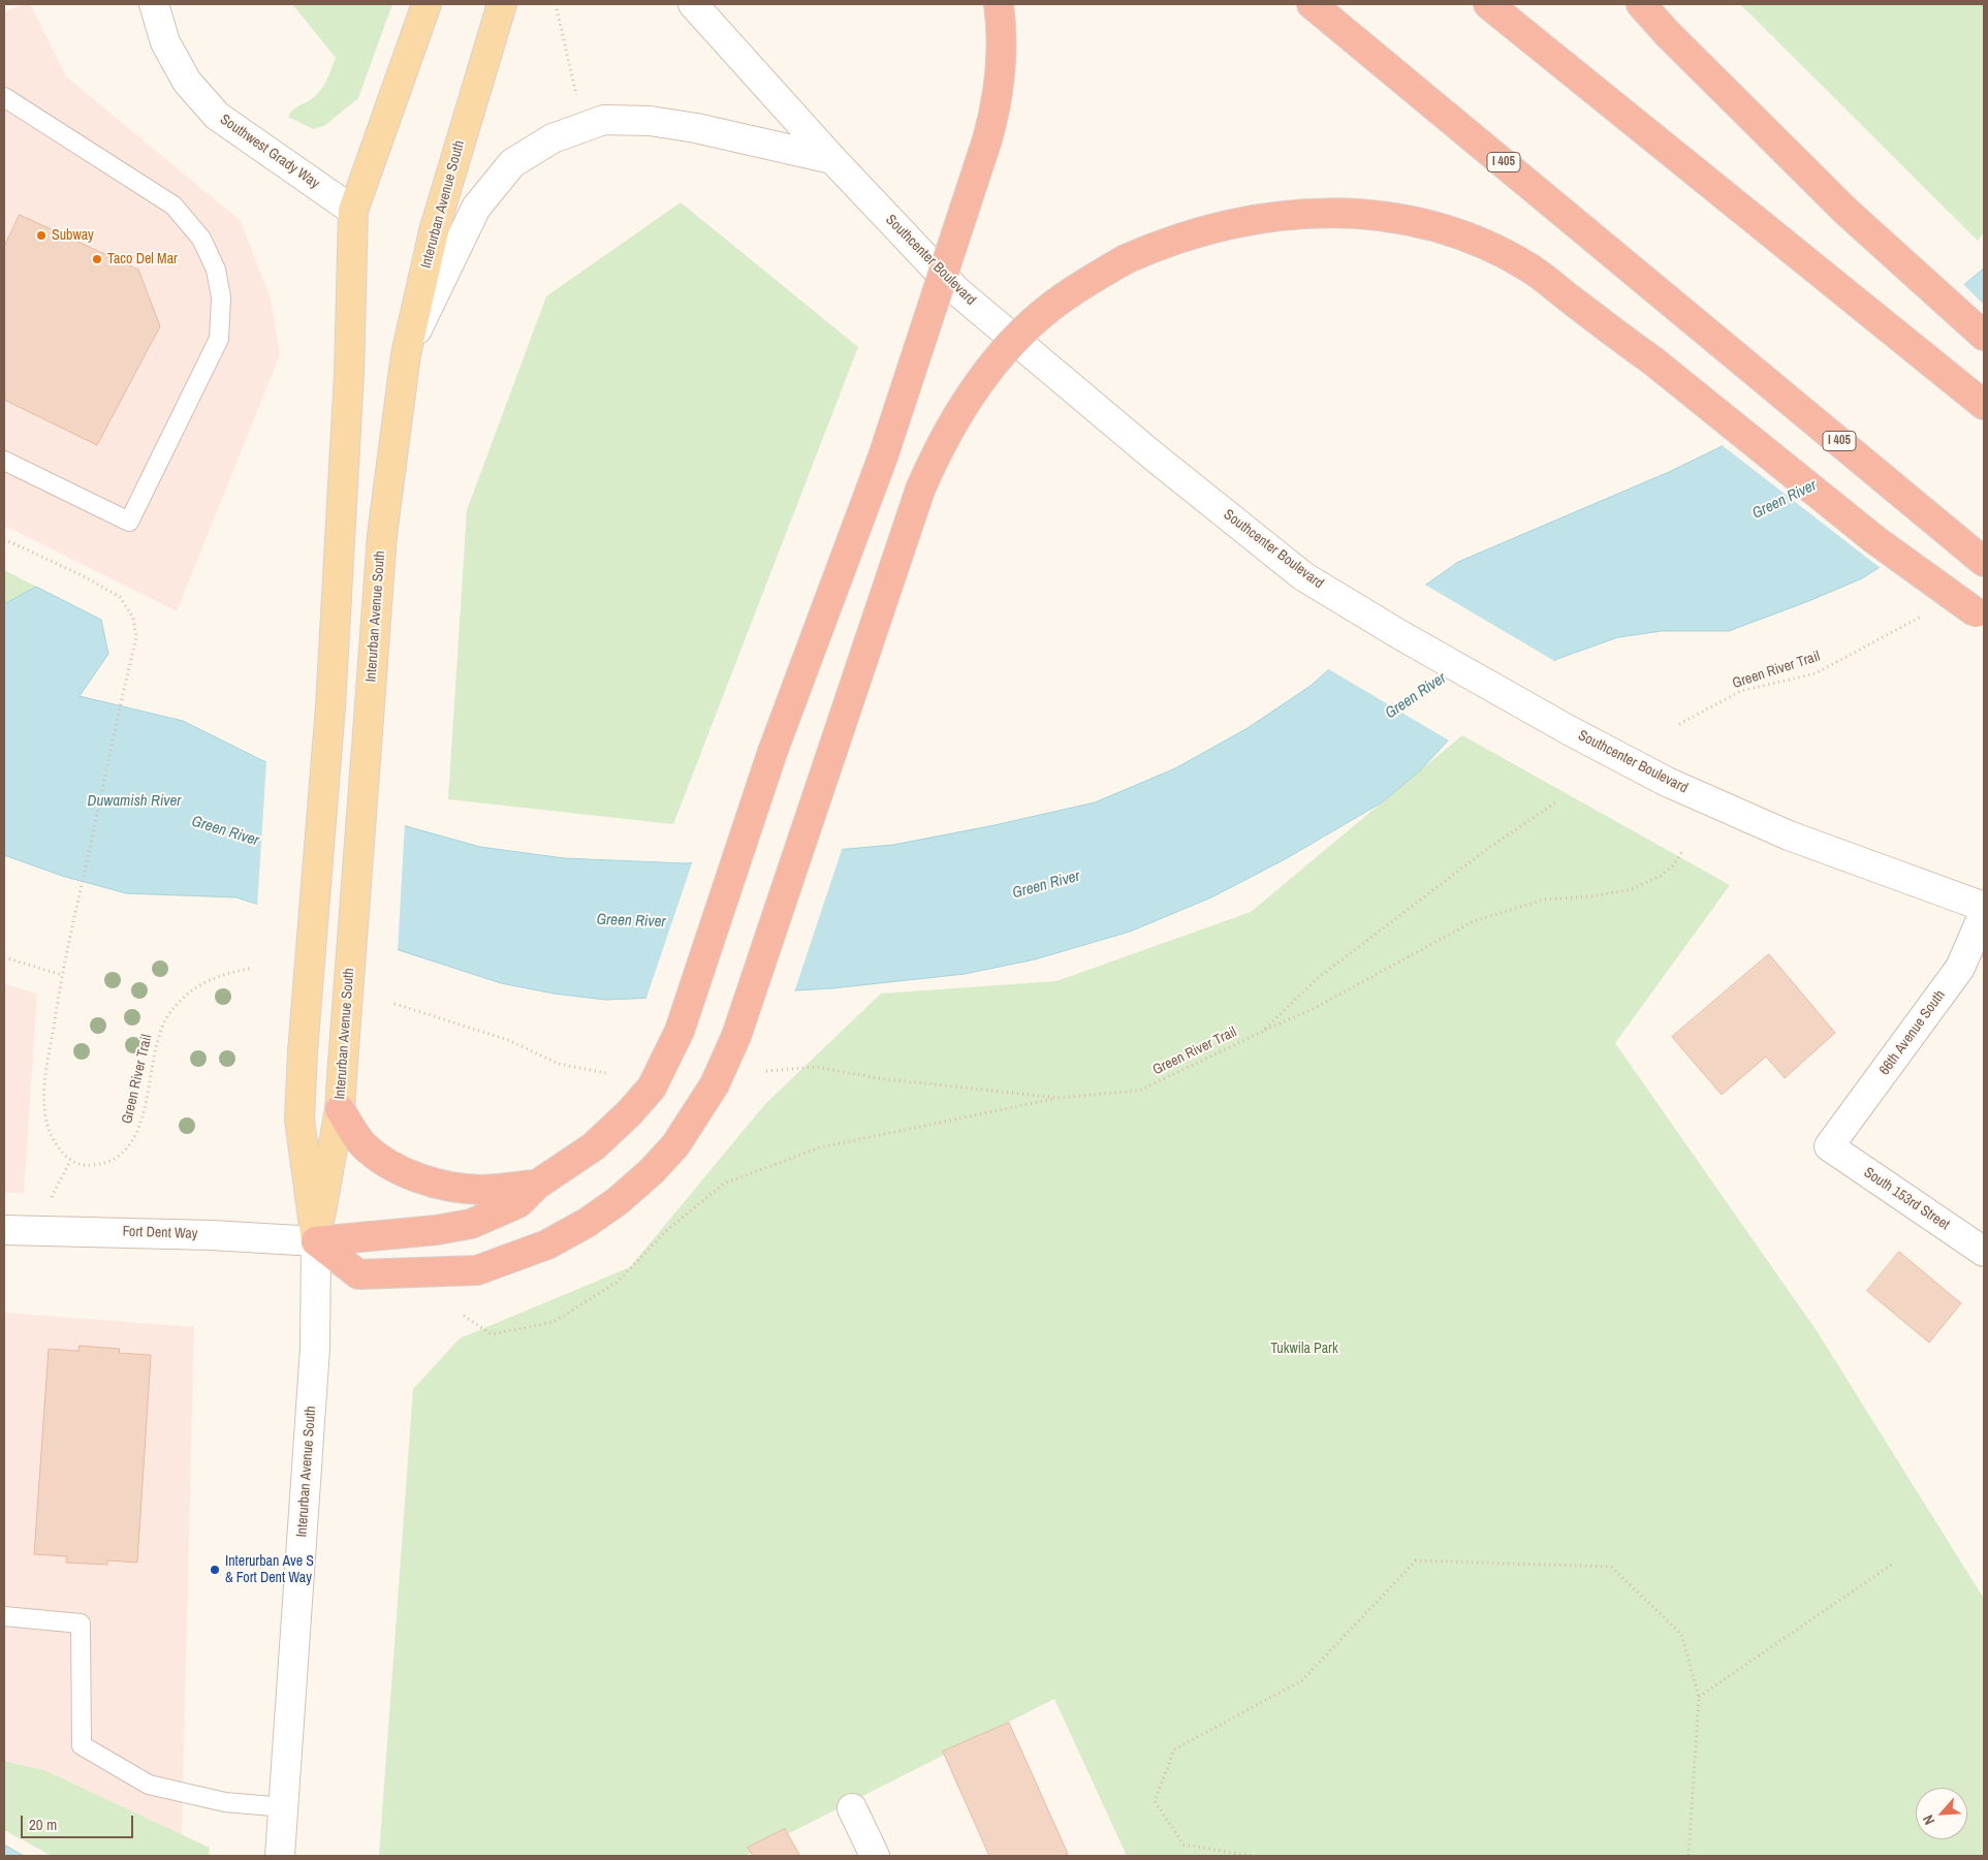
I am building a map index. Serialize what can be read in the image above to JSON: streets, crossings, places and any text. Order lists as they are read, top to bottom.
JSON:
{
  "streets": {
    "highway": ["I 405"],
    "main road": [
      "Southwest Grady Way",
      "Interurban Avenue South",
      "Southcenter Boulevard",
      "66th Avenue South",
      "South 153rd Street",
      "Fort Dent Way"
    ],
    "path": ["Green River Trail"]
  },
  "crossings": [
    ["Southwest Grady Way", "Interurban Avenue South"],
    ["Interurban Avenue South", "Fort Dent Way"],
    ["66th Avenue South", "South 153rd Street"]
  ],
  "water": ["Green River", "Duwamish River"],
  "parks": ["Tukwila Park"],
  "places": ["Subway", "Taco Del Mar", "Interurban Ave S & Fort Dent Way"],
  "scale_bar": "20 m",
  "north": "bottom left"
}
